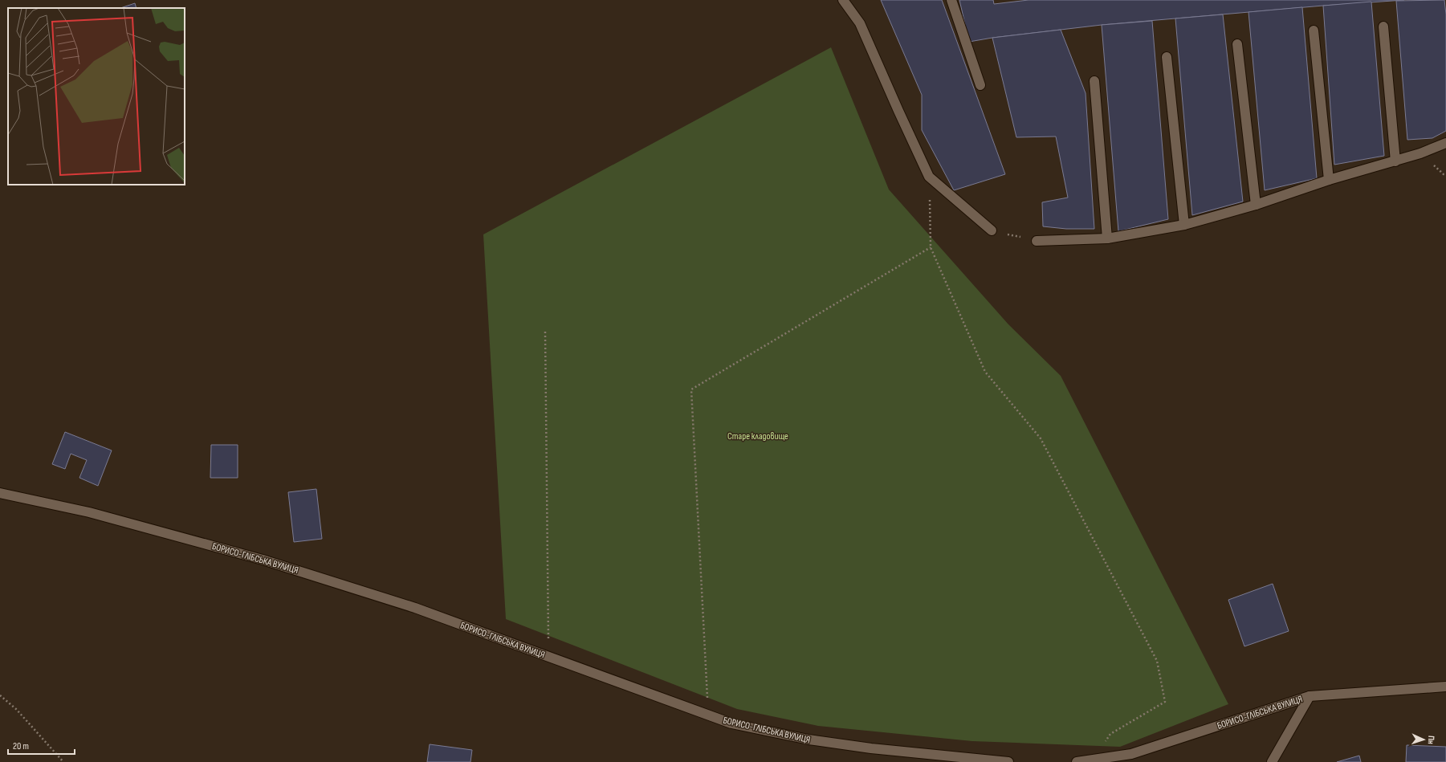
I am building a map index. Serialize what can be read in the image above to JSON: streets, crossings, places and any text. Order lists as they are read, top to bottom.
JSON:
{
  "streets": {
    "street": ["БОРИСО-ГЛІБСЬКА ВУЛИЦЯ"]
  },
  "parks": ["Старе кладовище"],
  "scale_bar": "20 m",
  "north": "right"
}
